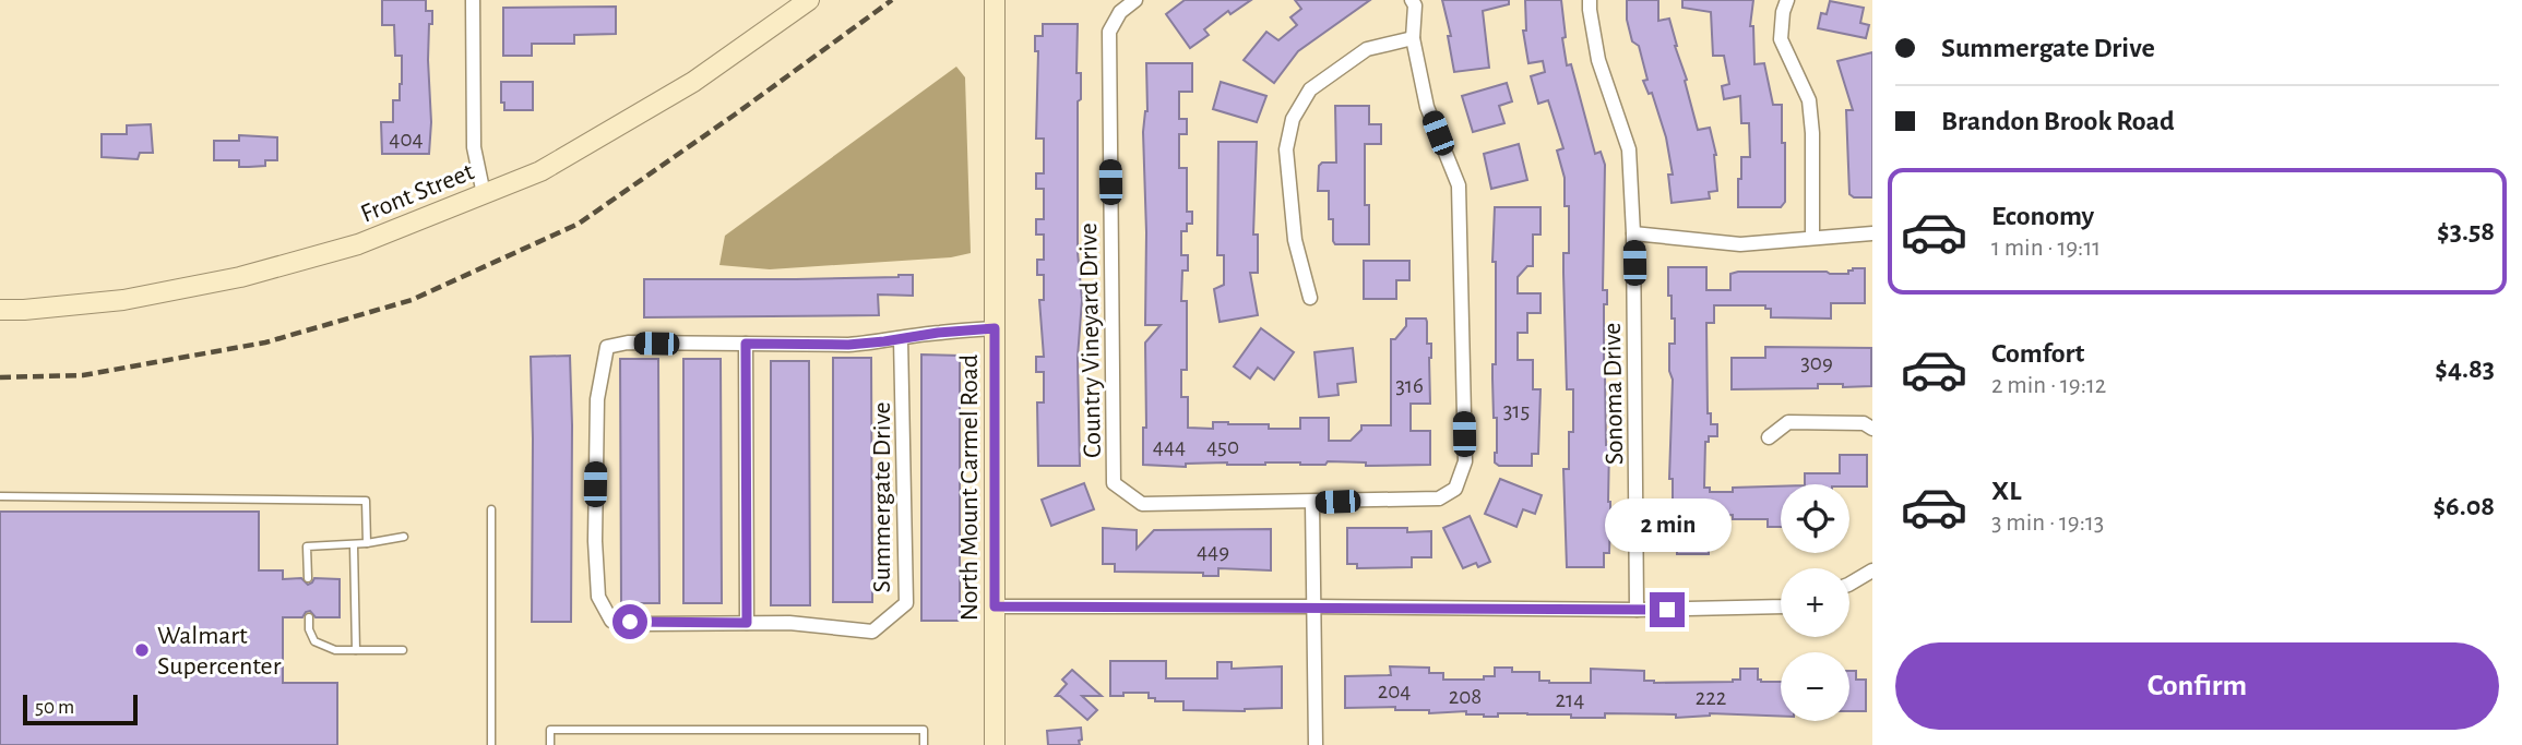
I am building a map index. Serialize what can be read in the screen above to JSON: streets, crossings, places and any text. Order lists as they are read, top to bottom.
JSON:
{
  "streets": {
    "street": [
      "Front Street",
      "Country Vineyard Drive",
      "Sonoma Drive",
      "North Mount Carmel Road",
      "Summergate Drive"
    ]
  },
  "crossings": [
    ["North Mount Carmel Road", "Summergate Drive"]
  ],
  "places": ["Walmart Supercenter"],
  "house_numbers": [
    "404",
    "309",
    "316",
    "315",
    "444",
    "450",
    "449",
    "204",
    "208",
    "222",
    "214"
  ],
  "scale_bar": "50 m",
  "page": {
    "banner": ["Summergate Drive", "Brandon Brook Road"],
    "list": [
      {
        "name": "Economy",
        "note": "1 min · 19:11",
        "value": "$3.58"
      },
      {
        "name": "Comfort",
        "note": "2 min · 19:12",
        "value": "$4.83"
      },
      {
        "name": "XL",
        "note": "3 min · 19:13",
        "value": "$6.08"
      }
    ],
    "map_buttons": ["+", "−"],
    "bubble": "2 min",
    "buttons": "Confirm",
    "scale": "50 m"
  }
}
